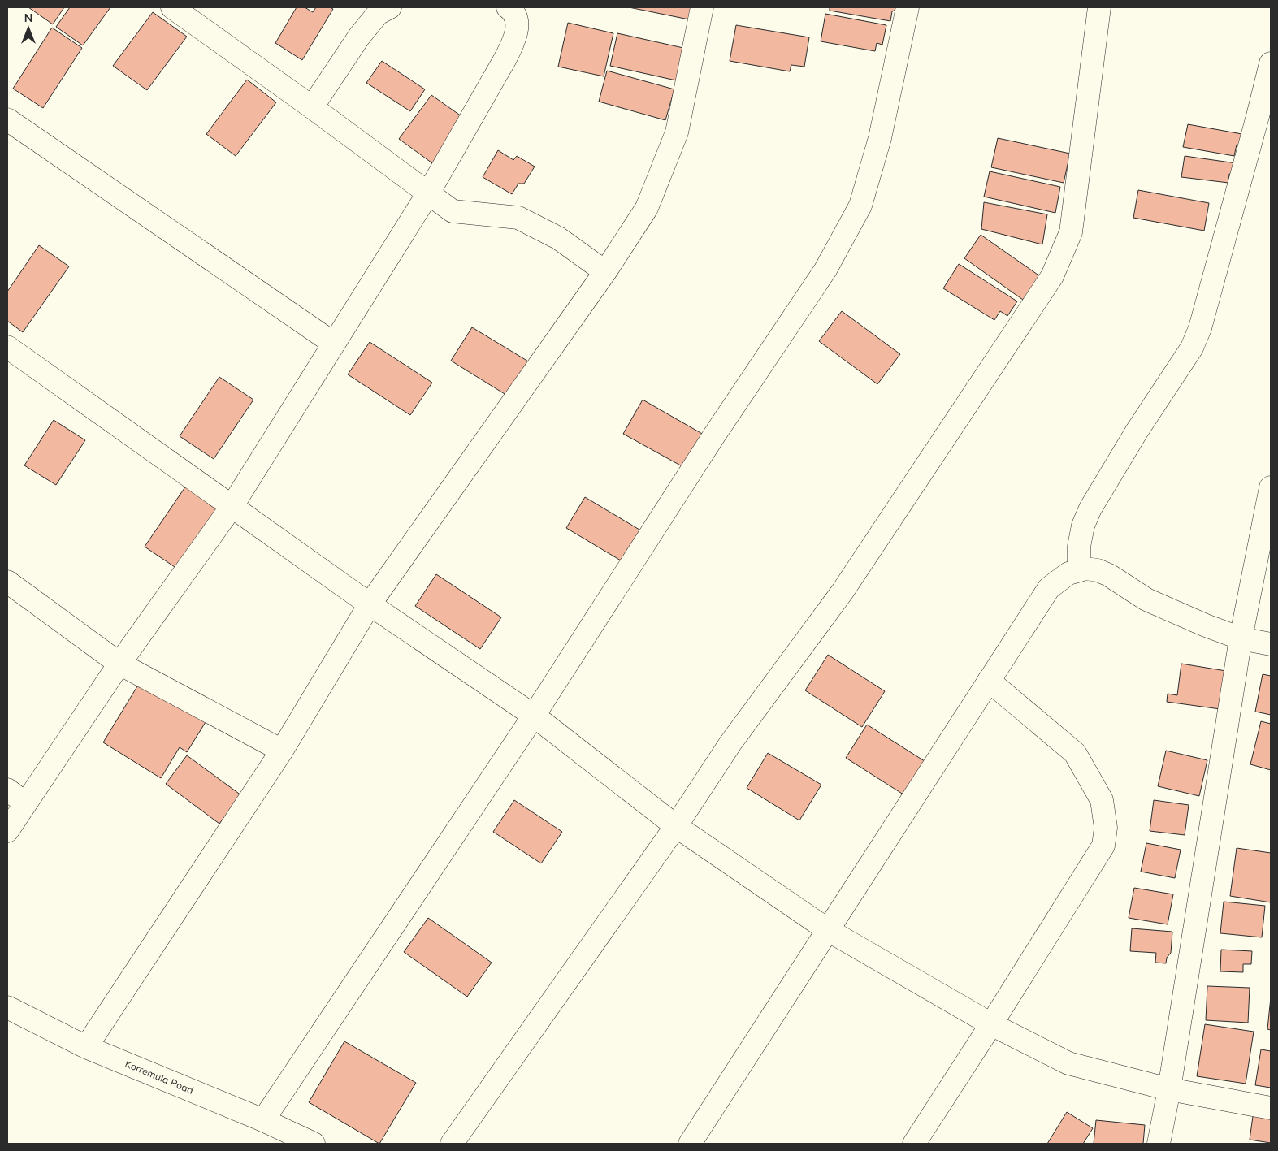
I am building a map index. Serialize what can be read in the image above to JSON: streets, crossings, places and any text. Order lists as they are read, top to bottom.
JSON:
{
  "streets": {
    "street": ["Korremula Road"]
  },
  "north": "top"
}
